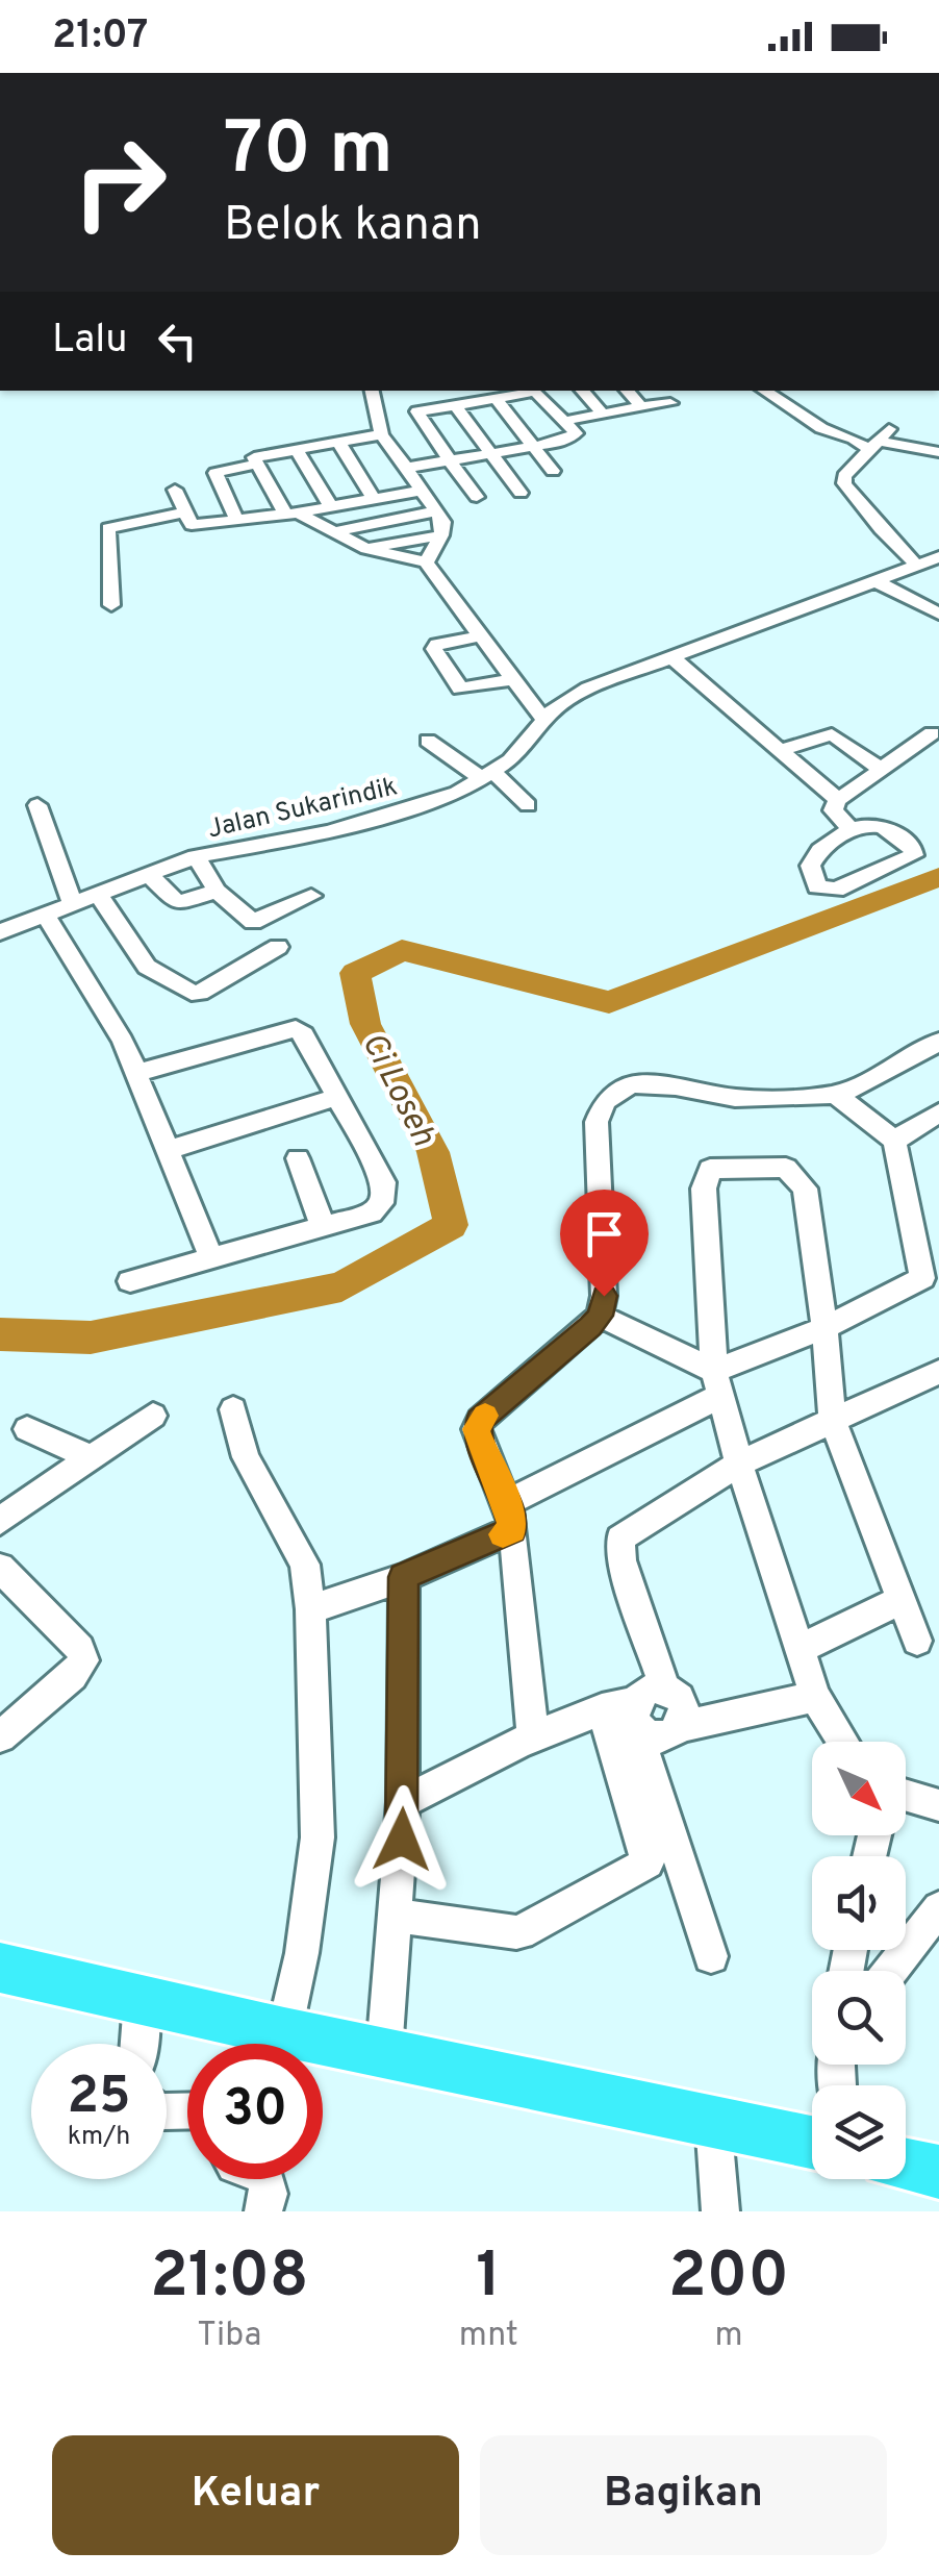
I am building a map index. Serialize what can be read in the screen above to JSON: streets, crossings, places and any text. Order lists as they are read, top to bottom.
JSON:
{
  "streets": {
    "street": ["Jalan Sukarindik"]
  },
  "water": ["Ci Loseh"],
  "north": "bottom right",
  "page": {
    "status": "21:07",
    "turn": ["70 m", "Belok kanan"],
    "then": "Lalu",
    "speed": "25 km/h",
    "limit": "30",
    "eta": [
      "21:08",
      "Tiba",
      "1",
      "mnt",
      "200",
      "m"
    ],
    "buttons": ["Keluar", "Bagikan"]
  }
}
